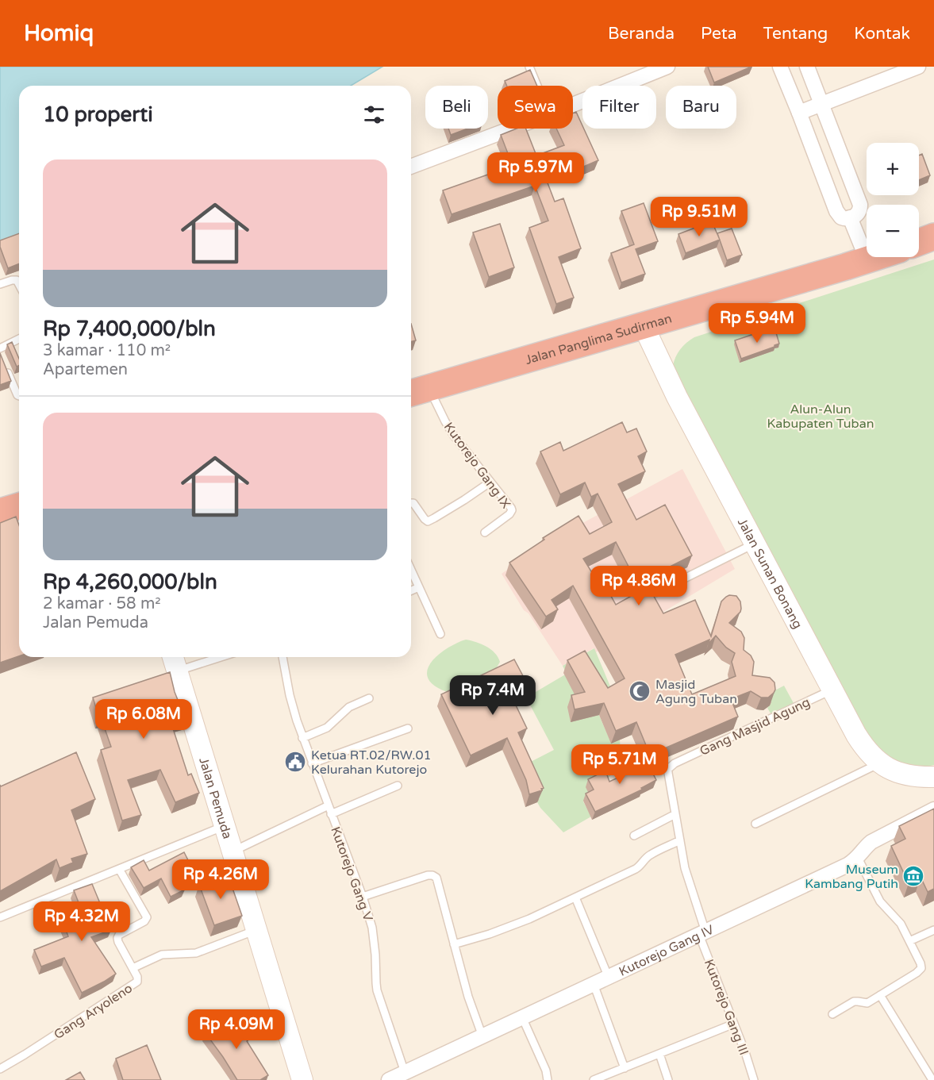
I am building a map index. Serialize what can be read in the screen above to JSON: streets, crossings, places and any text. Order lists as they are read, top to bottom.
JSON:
{
  "streets": {
    "highway": ["Jalan Panglima Sudirman"],
    "street": ["Jalan Sunan Bonang", "Jalan Pemuda", "Kutorejo Gang IV"],
    "lane": [
      "Kutorejo Gang IX",
      "Gang Masjid Agung",
      "Kutorejo Gang V",
      "Kutorejo Gang III",
      "Gang Aryoleno"
    ]
  },
  "crossings": [
    ["Jalan Panglima Sudirman", "Kutorejo Gang IX"],
    ["Jalan Panglima Sudirman", "Jalan Sunan Bonang"],
    ["Jalan Sunan Bonang", "Gang Masjid Agung"],
    ["Gang Masjid Agung", "Kutorejo Gang III"],
    ["Kutorejo Gang V", "Kutorejo Gang IV"],
    ["Kutorejo Gang IV", "Kutorejo Gang III"]
  ],
  "parks": ["Alun-Alun Kabupaten Tuban"],
  "places": {
    "mosque": ["Masjid Agung Tuban"],
    "public building": ["Ketua RT.02/RW.01 Kelurahan Kutorejo"],
    "museum": ["Museum Kambang Putih"]
  },
  "page": {
    "header": "Homiq",
    "nav": [
      "Beranda",
      "Peta",
      "Tentang",
      "Kontak"
    ],
    "chip": [
      "Beli",
      "Sewa",
      "Filter",
      "Baru"
    ],
    "heading": "10 properti",
    "map_buttons": ["+", "−"],
    "list": [
      {
        "name": "Rp 7,400,000/bln",
        "note": "3 kamar · 110 m² · Apartemen"
      },
      {
        "name": "Rp 4,260,000/bln",
        "note": "2 kamar · 58 m² · Jalan Pemuda"
      }
    ],
    "price": [
      "Rp 5.97M",
      "Rp 9.51M",
      "Rp 5.94M",
      "Rp 4.86M",
      "Rp 7.4M",
      "Rp 6.08M",
      "Rp 5.71M",
      "Rp 4.26M",
      "Rp 4.32M",
      "Rp 4.09M"
    ]
  }
}
